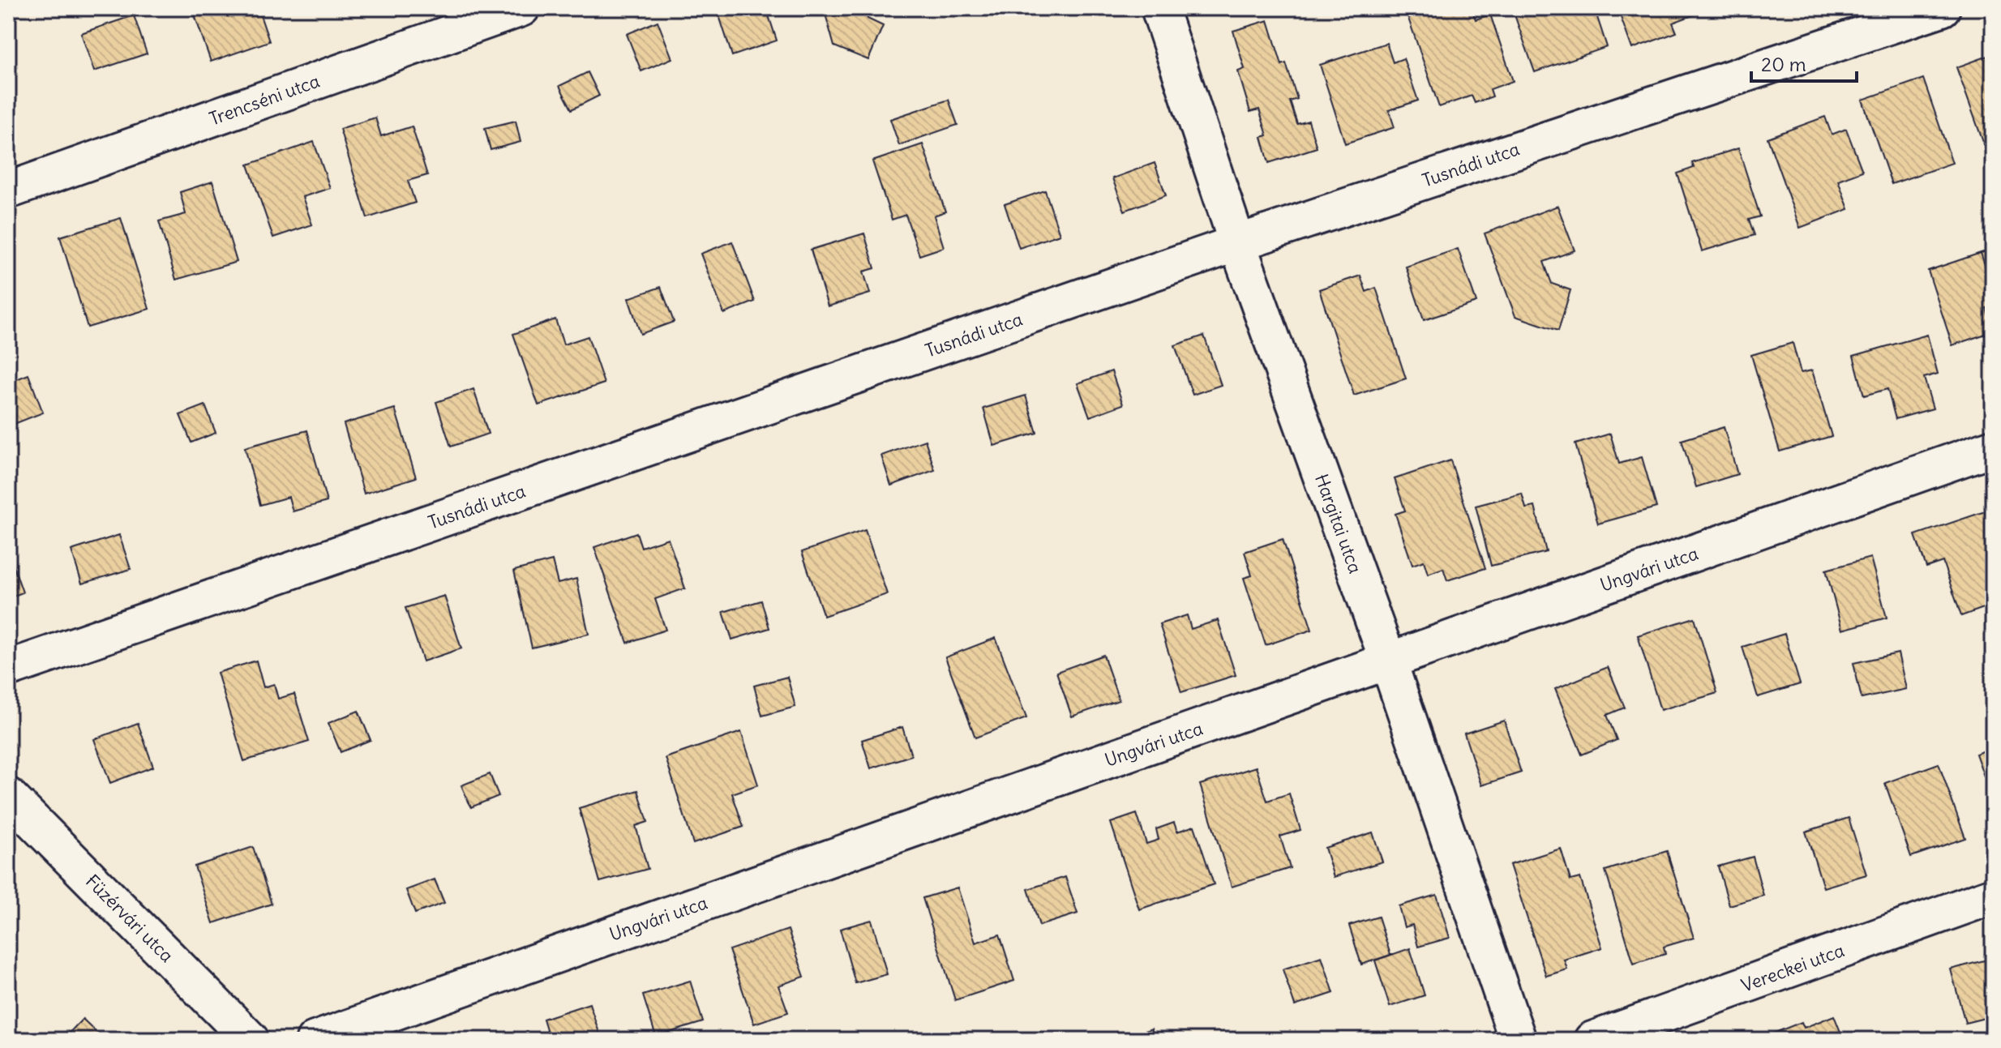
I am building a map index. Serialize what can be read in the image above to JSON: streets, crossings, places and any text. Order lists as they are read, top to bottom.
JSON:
{
  "streets": {
    "street": [
      "Trencséni utca",
      "Tusnádi utca",
      "Hargitai utca",
      "Ungvári utca",
      "Füzérvári utca",
      "Vereckei utca"
    ]
  },
  "crossings": [
    ["Tusnádi utca", "Hargitai utca"],
    ["Hargitai utca", "Ungvári utca"]
  ],
  "scale_bar": "20 m"
}
